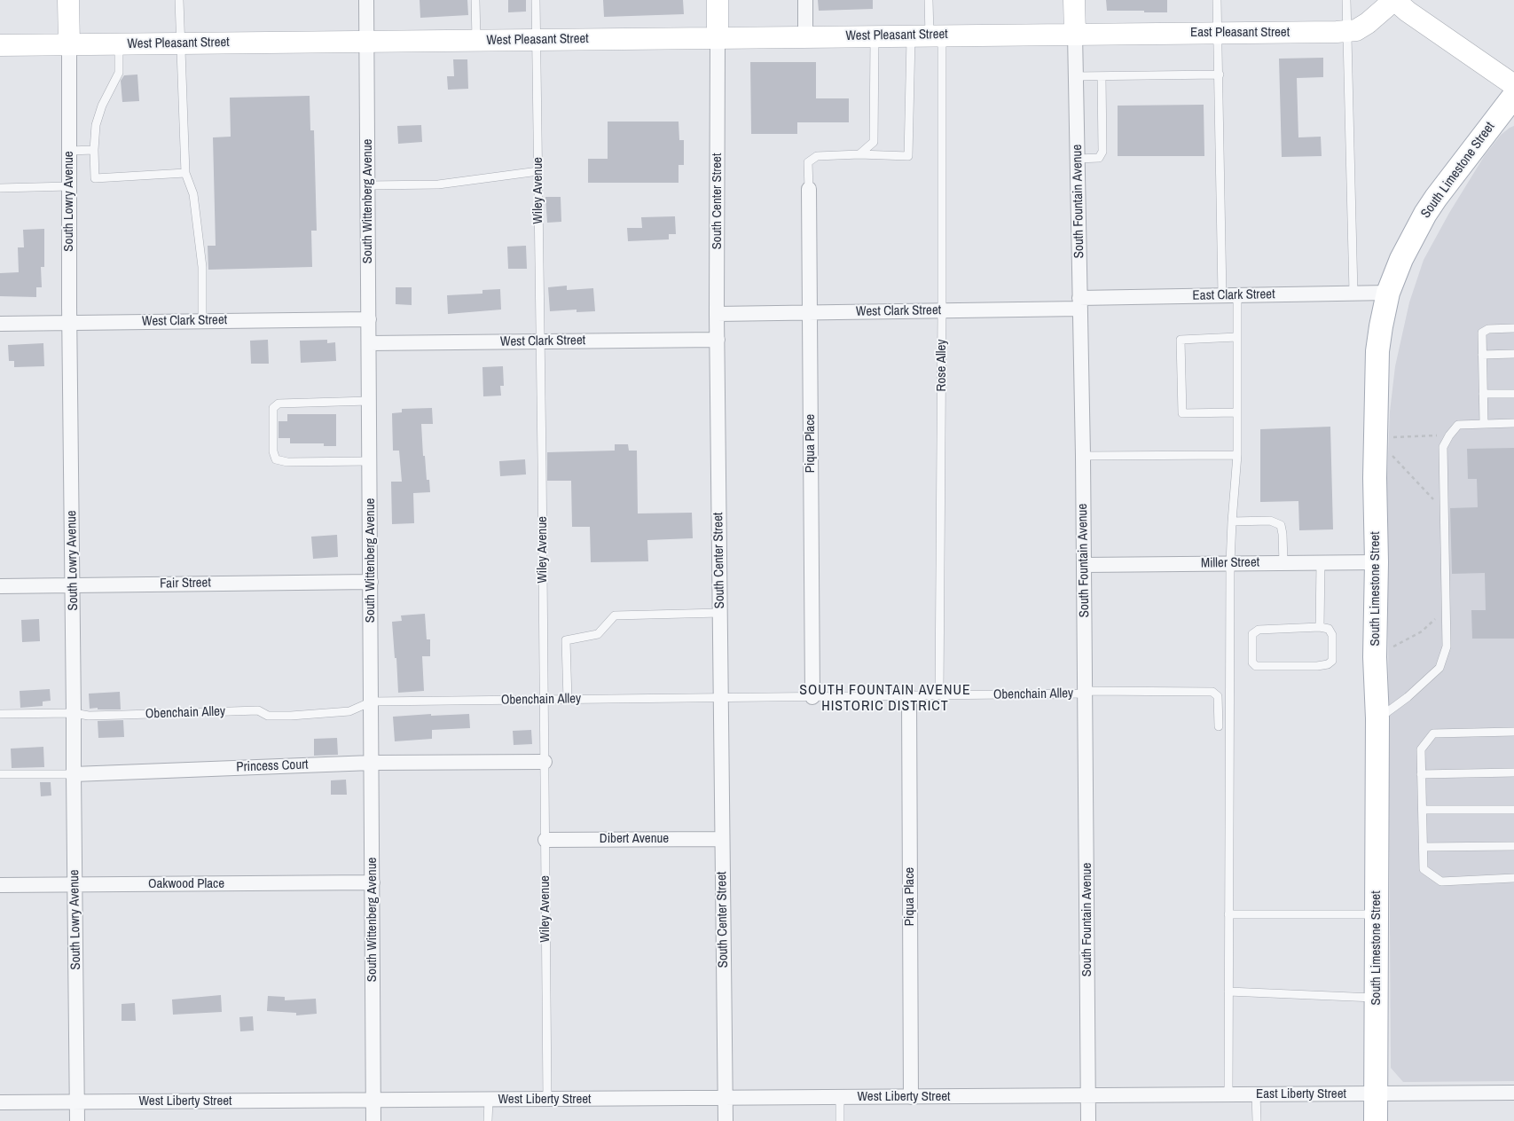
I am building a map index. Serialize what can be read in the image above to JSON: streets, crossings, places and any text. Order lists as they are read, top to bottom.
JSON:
{
  "streets": {
    "main road": ["South Limestone Street"],
    "street": [
      "East Pleasant Street",
      "West Pleasant Street",
      "South Lowry Avenue",
      "South Wittenberg Avenue",
      "South Center Street",
      "South Fountain Avenue",
      "East Clark Street",
      "West Clark Street",
      "Piqua Place",
      "Miller Street",
      "Fair Street",
      "Princess Court",
      "Dibert Avenue",
      "Oakwood Place",
      "East Liberty Street",
      "West Liberty Street"
    ],
    "lane": ["Wiley Avenue", "Rose Alley", "Obenchain Alley"]
  },
  "crossings": [
    ["East Pleasant Street", "West Pleasant Street"],
    ["East Pleasant Street", "South Fountain Avenue"],
    ["West Pleasant Street", "Wiley Avenue"],
    ["West Pleasant Street", "South Lowry Avenue"],
    ["West Pleasant Street", "South Wittenberg Avenue"],
    ["West Pleasant Street", "South Center Street"],
    ["West Pleasant Street", "South Fountain Avenue"],
    ["West Pleasant Street", "Rose Alley"],
    ["South Limestone Street", "East Clark Street"],
    ["South Limestone Street", "Miller Street"],
    ["South Limestone Street", "East Liberty Street"],
    ["Wiley Avenue", "West Clark Street"],
    ["Wiley Avenue", "Obenchain Alley"],
    ["Wiley Avenue", "Princess Court"],
    ["Wiley Avenue", "Dibert Avenue"],
    ["Wiley Avenue", "West Liberty Street"],
    ["South Lowry Avenue", "West Clark Street"],
    ["South Lowry Avenue", "Fair Street"],
    ["South Lowry Avenue", "Obenchain Alley"],
    ["South Lowry Avenue", "Princess Court"],
    ["South Lowry Avenue", "Oakwood Place"],
    ["South Lowry Avenue", "West Liberty Street"],
    ["South Wittenberg Avenue", "West Clark Street"],
    ["South Wittenberg Avenue", "Fair Street"],
    ["South Wittenberg Avenue", "Obenchain Alley"],
    ["South Wittenberg Avenue", "Princess Court"],
    ["South Wittenberg Avenue", "Oakwood Place"],
    ["South Wittenberg Avenue", "West Liberty Street"],
    ["South Center Street", "West Clark Street"],
    ["South Center Street", "Obenchain Alley"],
    ["South Center Street", "Dibert Avenue"],
    ["South Center Street", "West Liberty Street"],
    ["South Fountain Avenue", "East Clark Street"],
    ["South Fountain Avenue", "West Clark Street"],
    ["South Fountain Avenue", "Miller Street"],
    ["South Fountain Avenue", "Obenchain Alley"],
    ["South Fountain Avenue", "East Liberty Street"],
    ["South Fountain Avenue", "West Liberty Street"],
    ["East Clark Street", "West Clark Street"],
    ["West Clark Street", "Rose Alley"],
    ["West Clark Street", "Piqua Place"],
    ["Rose Alley", "Obenchain Alley"],
    ["Piqua Place", "Obenchain Alley"],
    ["Piqua Place", "West Liberty Street"],
    ["East Liberty Street", "West Liberty Street"]
  ],
  "districts": ["SOUTH FOUNTAIN AVENUE HISTORIC DISTRICT"]
}
